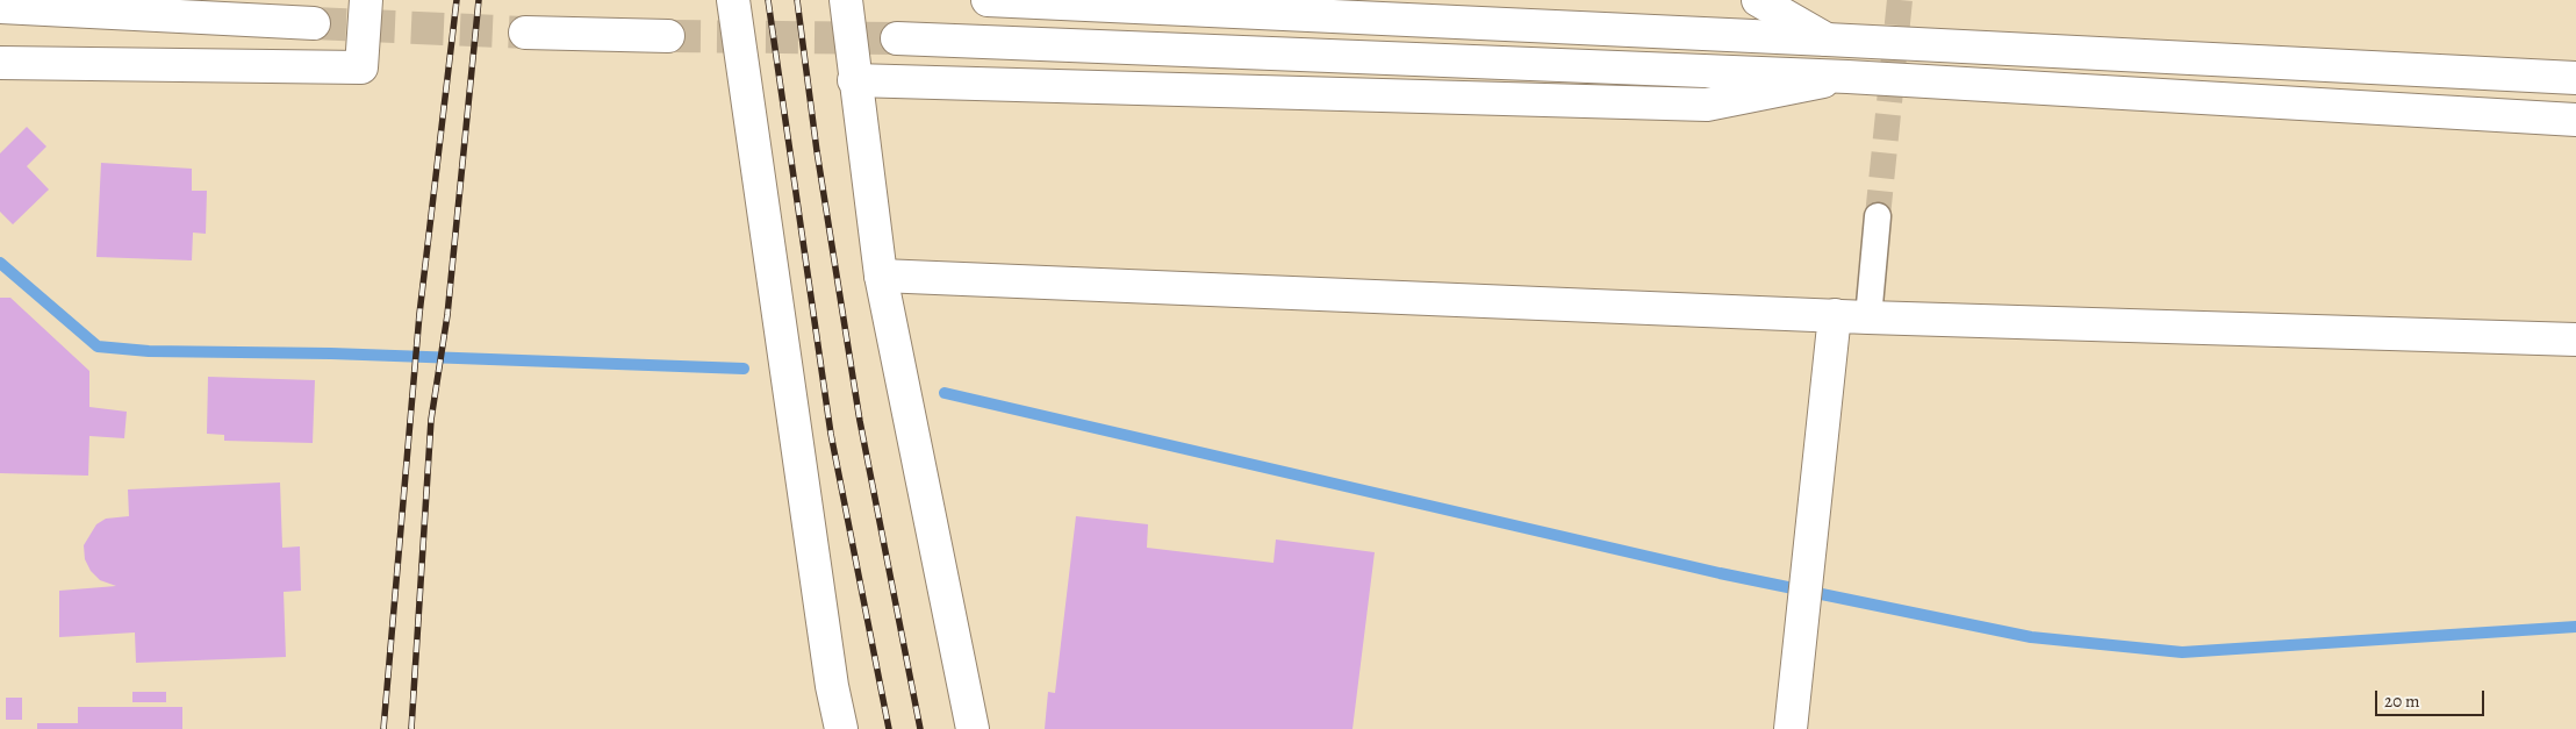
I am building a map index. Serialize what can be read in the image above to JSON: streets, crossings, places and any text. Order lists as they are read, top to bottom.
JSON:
{
  "scale_bar": "20 m"
}
